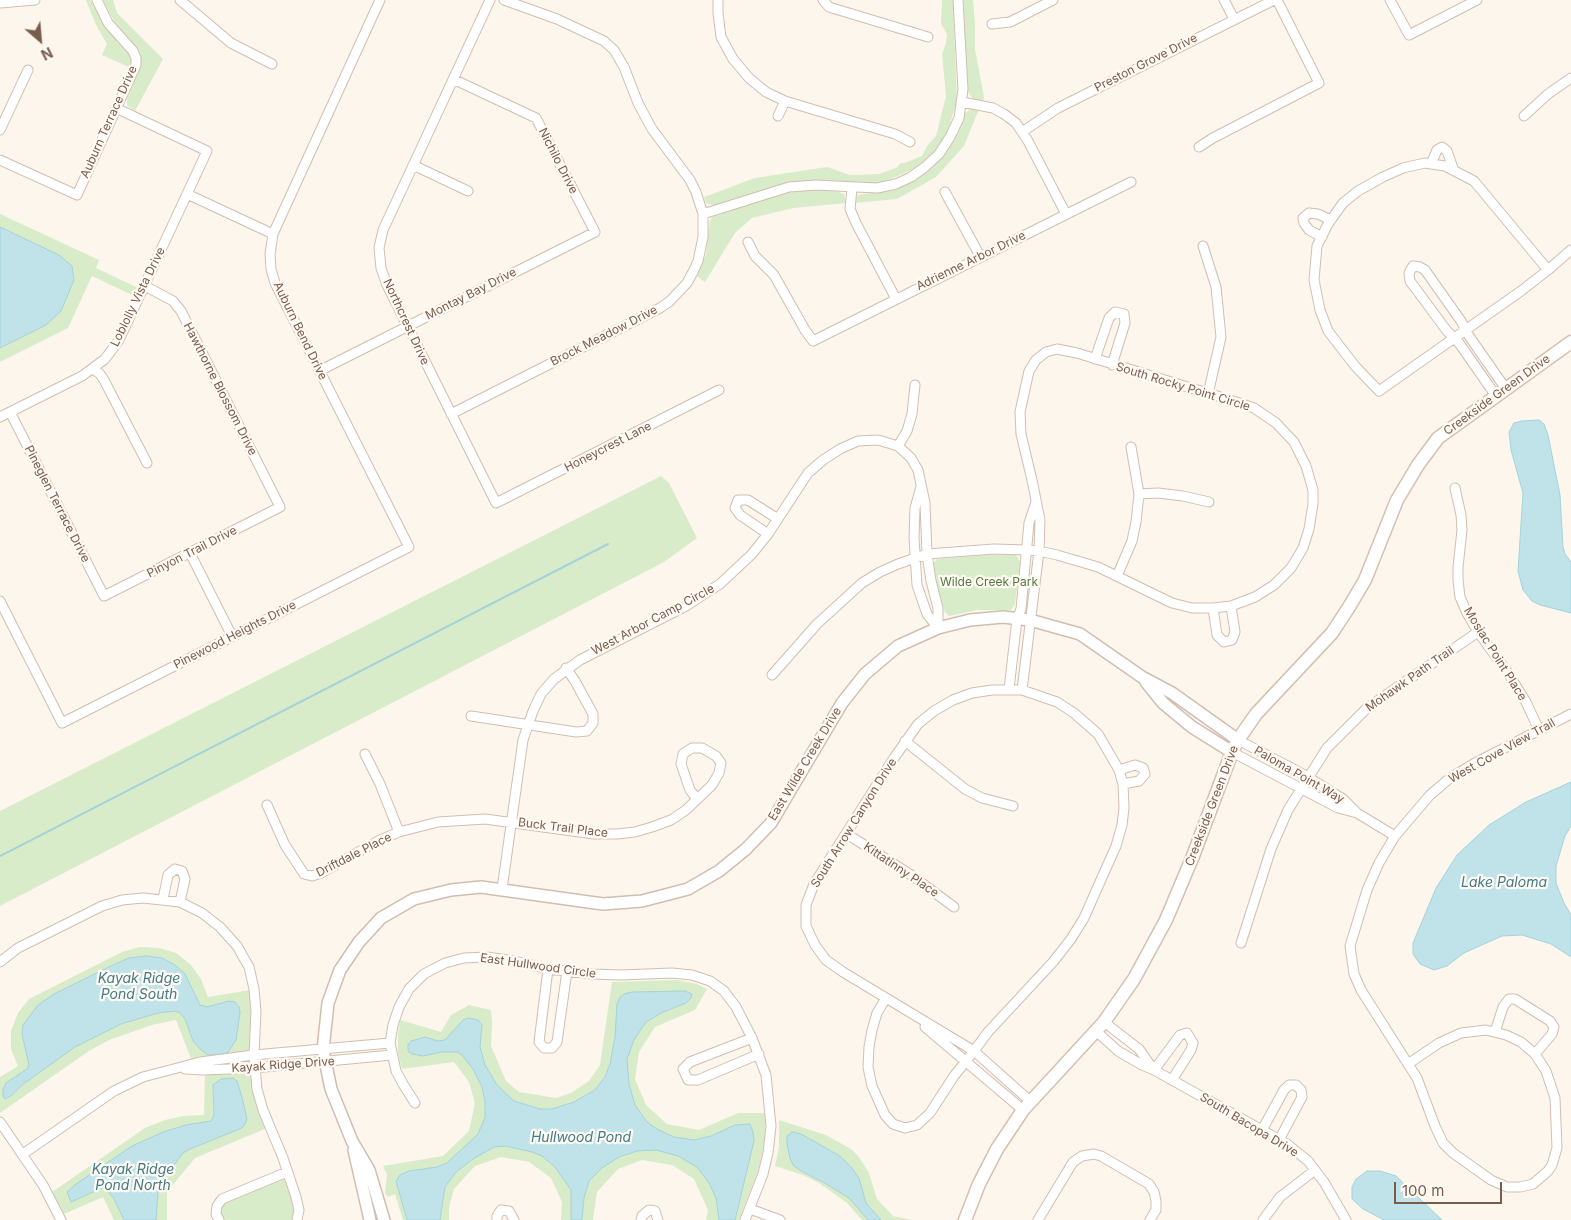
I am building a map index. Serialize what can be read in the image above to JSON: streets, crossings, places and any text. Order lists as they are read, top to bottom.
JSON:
{
  "streets": {
    "main road": ["Creekside Green Drive"],
    "street": [
      "Preston Grove Drive",
      "Auburn Terrace Drive",
      "Nichilo Drive",
      "Adrienne Arbor Drive",
      "Montay Bay Drive",
      "Loblolly Vista Drive",
      "Northcrest Drive",
      "Auburn Bend Drive",
      "Brock Meadow Drive",
      "South Rocky Point Circle",
      "Hawthorne Blossom Drive",
      "Honeycrest Lane",
      "Pineglen Terrace Drive",
      "Pinyon Trail Drive",
      "West Arbor Camp Circle",
      "Pinewood Heights Drive",
      "Mosiac Point Place",
      "Mohawk Path Trail",
      "West Cove View Trail",
      "East Wilde Creek Drive",
      "Paloma Point Way",
      "South Arrow Canyon Drive",
      "Buck Trail Place",
      "Driftdale Place",
      "Kittatinny Place",
      "East Hullwood Circle",
      "Kayak Ridge Drive",
      "South Bacopa Drive"
    ]
  },
  "crossings": [
    ["Auburn Terrace Drive", "Loblolly Vista Drive"],
    ["Nichilo Drive", "Montay Bay Drive"],
    ["Nichilo Drive", "Northcrest Drive"],
    ["Montay Bay Drive", "Northcrest Drive"],
    ["Montay Bay Drive", "Auburn Bend Drive"],
    ["Loblolly Vista Drive", "Hawthorne Blossom Drive"],
    ["Loblolly Vista Drive", "Pineglen Terrace Drive"],
    ["Northcrest Drive", "Brock Meadow Drive"],
    ["Northcrest Drive", "Honeycrest Lane"],
    ["Auburn Bend Drive", "Pinewood Heights Drive"],
    ["Hawthorne Blossom Drive", "Pinyon Trail Drive"],
    ["Creekside Green Drive", "Paloma Point Way"],
    ["Creekside Green Drive", "South Arrow Canyon Drive"],
    ["Creekside Green Drive", "South Bacopa Drive"],
    ["Pineglen Terrace Drive", "Pinyon Trail Drive"],
    ["West Arbor Camp Circle", "East Wilde Creek Drive"],
    ["West Arbor Camp Circle", "Buck Trail Place"],
    ["West Arbor Camp Circle", "Driftdale Place"],
    ["Mosiac Point Place", "Mohawk Path Trail"],
    ["Mosiac Point Place", "West Cove View Trail"],
    ["Mohawk Path Trail", "Paloma Point Way"],
    ["West Cove View Trail", "Paloma Point Way"],
    ["East Wilde Creek Drive", "Kayak Ridge Drive"],
    ["South Arrow Canyon Drive", "Kittatinny Place"],
    ["Buck Trail Place", "Driftdale Place"],
    ["East Hullwood Circle", "Kayak Ridge Drive"]
  ],
  "water": [
    "Lake Paloma",
    "Kayak Ridge Pond South",
    "Hullwood Pond",
    "Kayak Ridge Pond North"
  ],
  "parks": ["Wilde Creek Park"],
  "scale_bar": "100 m",
  "north": "bottom right"
}
